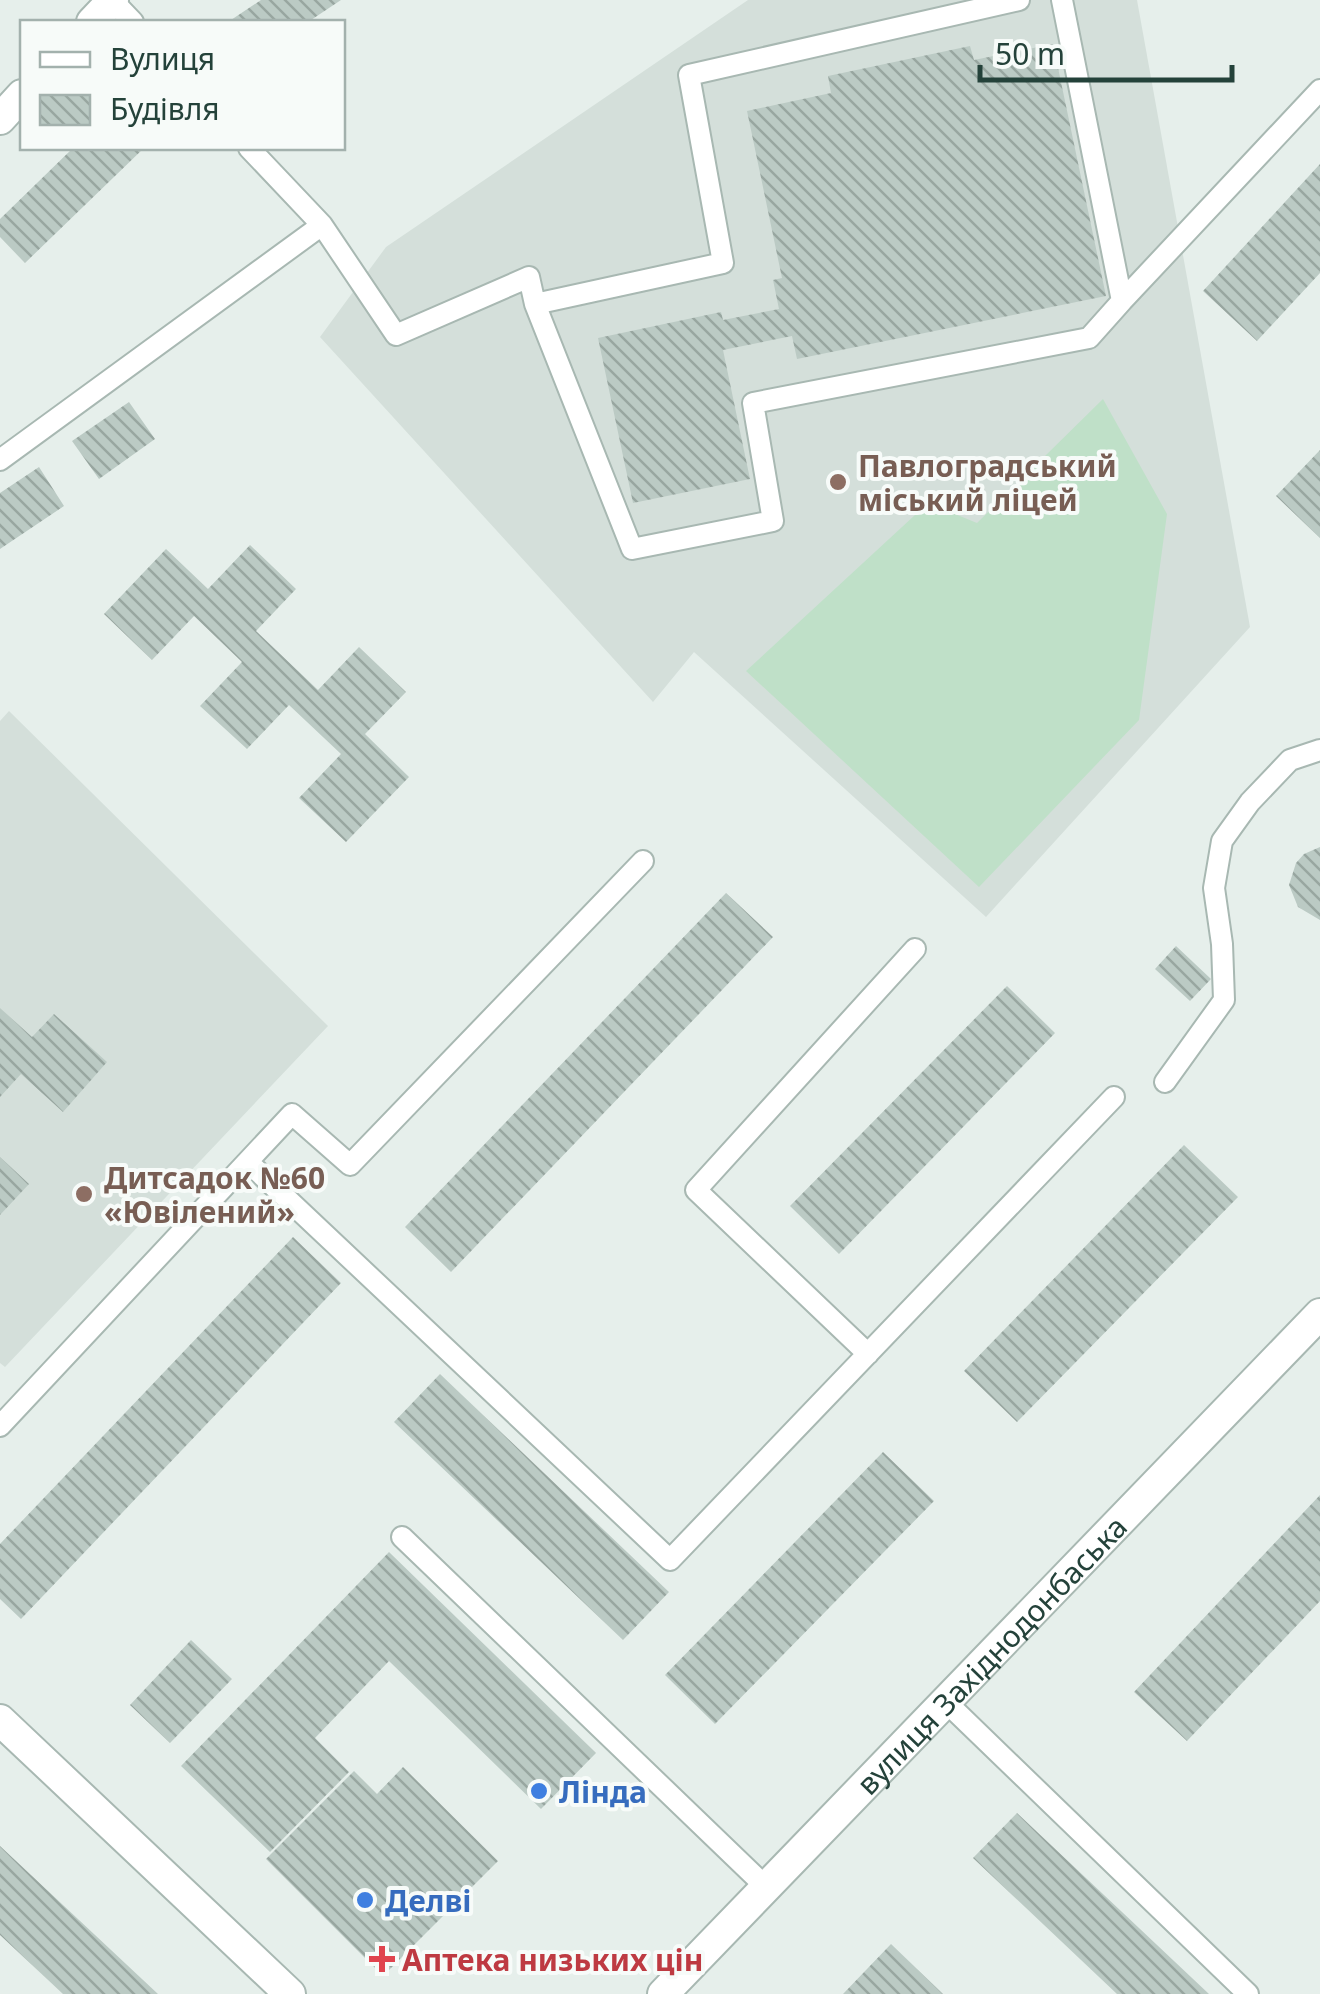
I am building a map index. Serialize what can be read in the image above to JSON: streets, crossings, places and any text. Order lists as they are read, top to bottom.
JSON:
{
  "streets": {
    "street": ["вулиця Західнодонбаська"]
  },
  "places": {
    "other": [
      "Павлоградський міський ліцей",
      "Дитсадок №60 «Ювілений»",
      "Лінда",
      "Делві"
    ],
    "health": ["Аптека низьких цін"]
  },
  "legend": ["Вулиця", "Будівля"],
  "scale_bar": "50 m"
}
